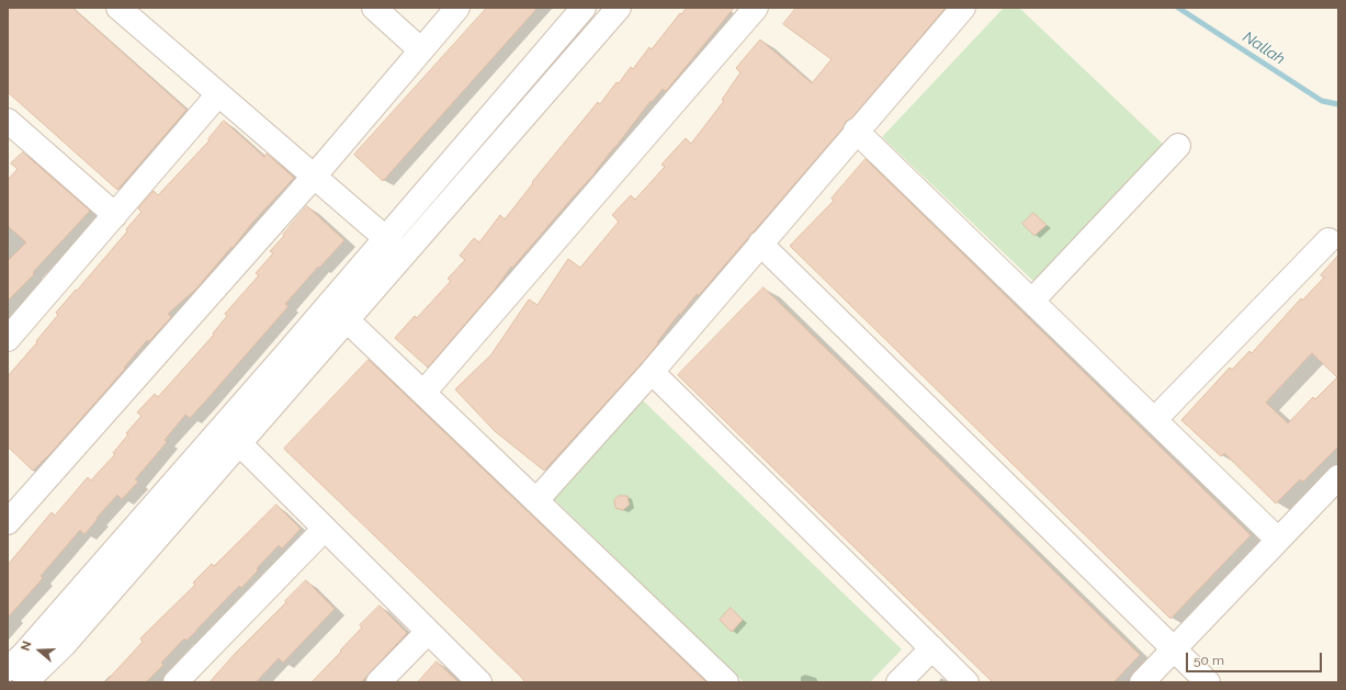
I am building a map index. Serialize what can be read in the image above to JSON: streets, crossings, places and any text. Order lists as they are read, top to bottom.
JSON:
{
  "water": ["Nallah"],
  "scale_bar": "50 m",
  "north": "left"
}
